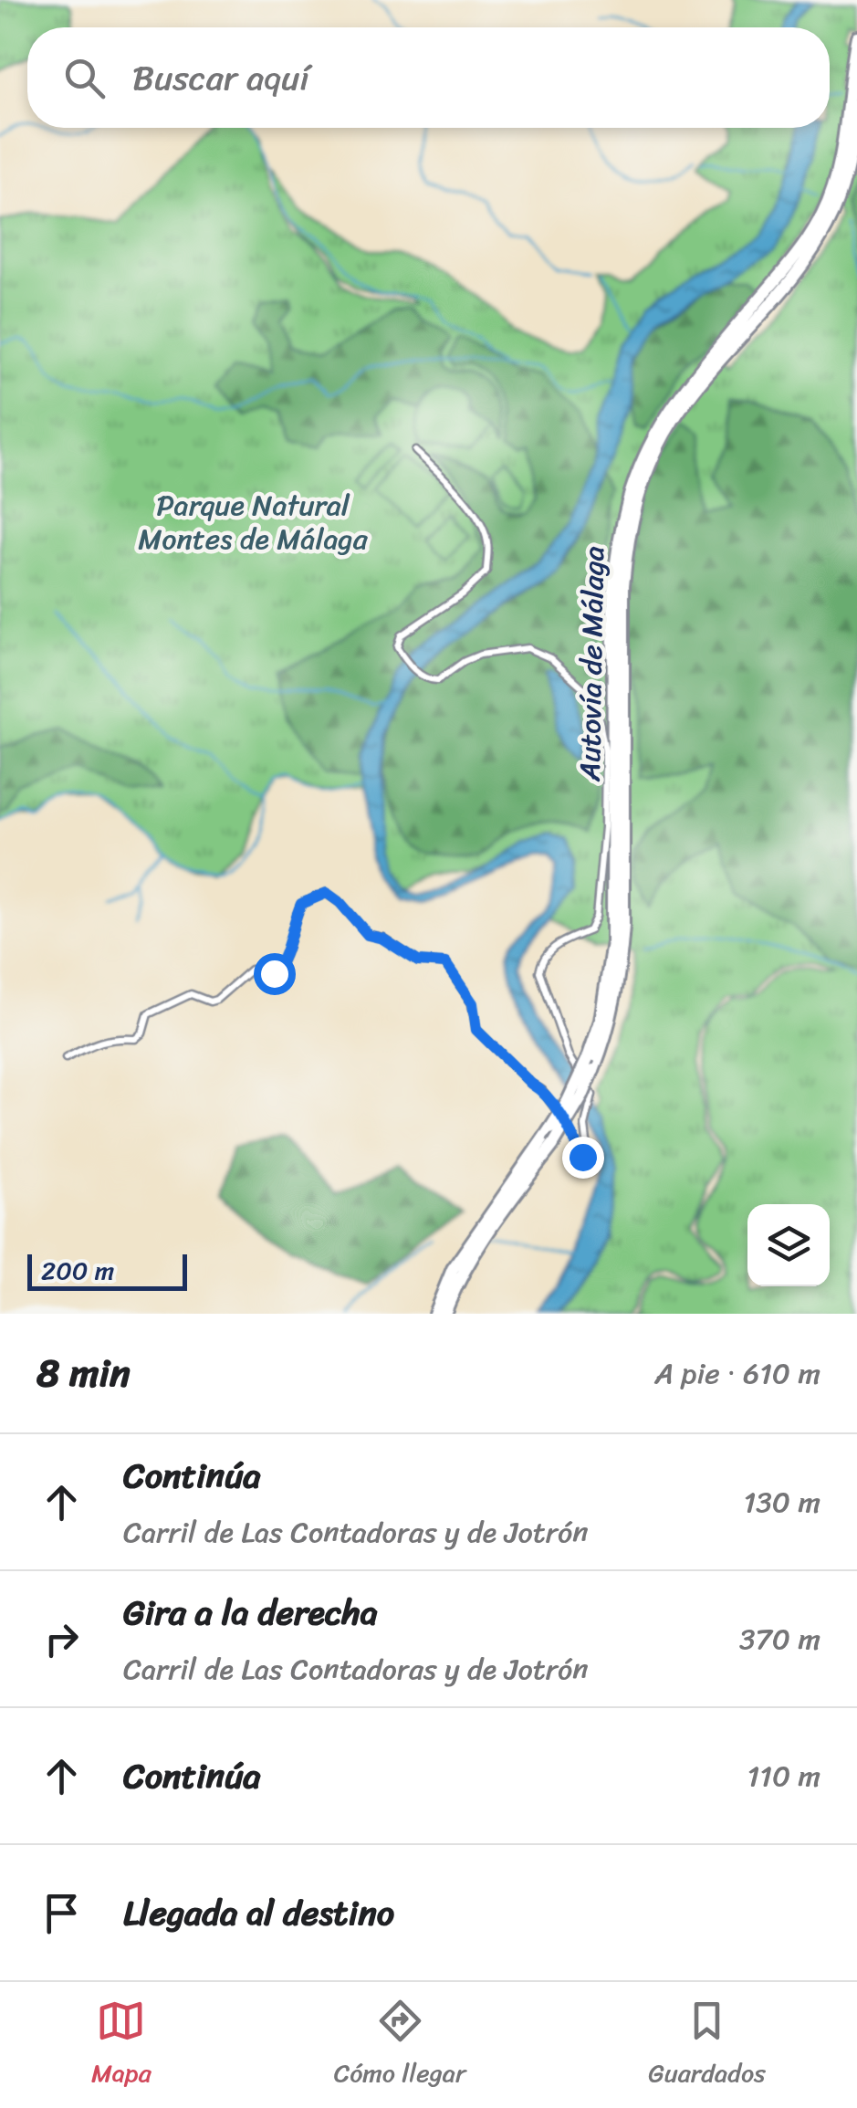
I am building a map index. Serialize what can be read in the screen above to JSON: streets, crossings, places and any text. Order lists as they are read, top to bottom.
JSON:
{
  "streets": {
    "highway": ["Autovía de Málaga"]
  },
  "parks": ["Parque Natural Montes de Málaga"],
  "scale_bar": "200 m",
  "page": {
    "search": "Buscar aquí",
    "scale": "200 m",
    "heading": ["8 min", "A pie · 610 m"],
    "list": [
      ["Continúa", "Carril de Las Contadoras y de Jotrón", "130 m"],
      ["Gira a la derecha", "Carril de Las Contadoras y de Jotrón", "370 m"],
      ["Continúa", "110 m"],
      "Llegada al destino"
    ],
    "nav": ["Mapa", "Cómo llegar", "Guardados"]
  }
}
